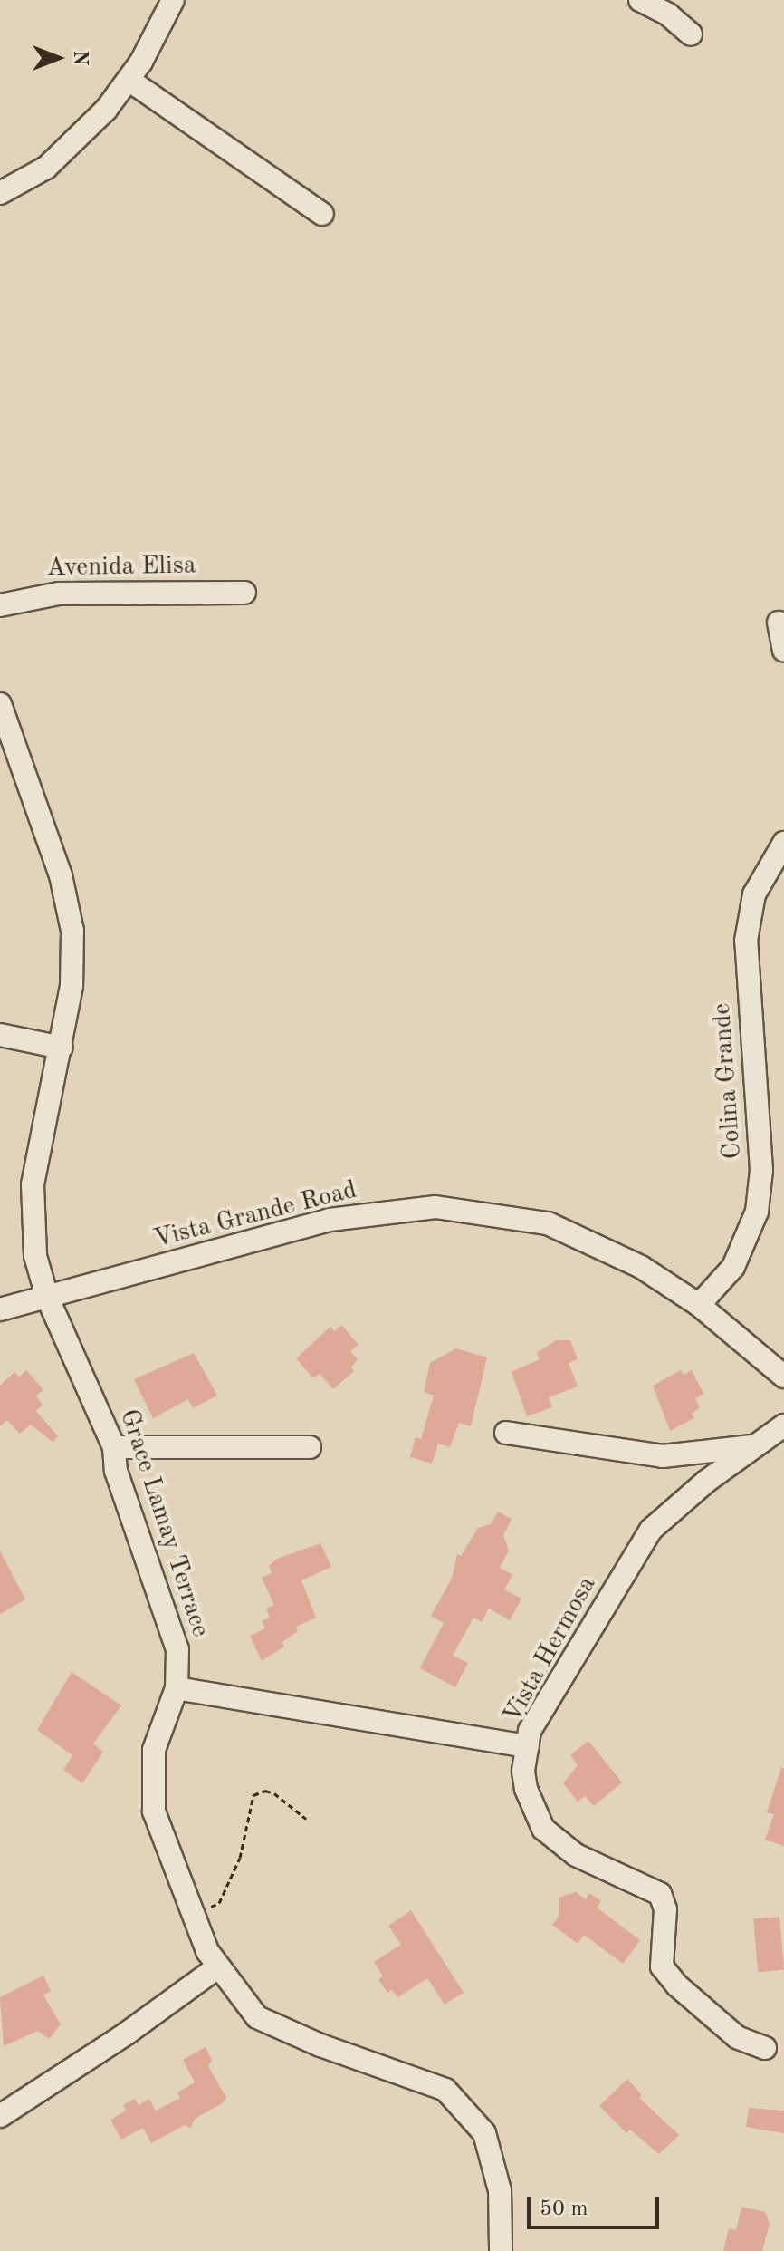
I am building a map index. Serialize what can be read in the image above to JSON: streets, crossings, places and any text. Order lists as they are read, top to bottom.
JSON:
{
  "streets": {
    "street": [
      "Avenida Elisa",
      "Colina Grande",
      "Vista Grande Road",
      "Grace Lamay Terrace",
      "Vista Hermosa"
    ]
  },
  "crossings": [
    ["Colina Grande", "Vista Grande Road"],
    ["Vista Grande Road", "Grace Lamay Terrace"]
  ],
  "scale_bar": "50 m",
  "north": "right"
}
